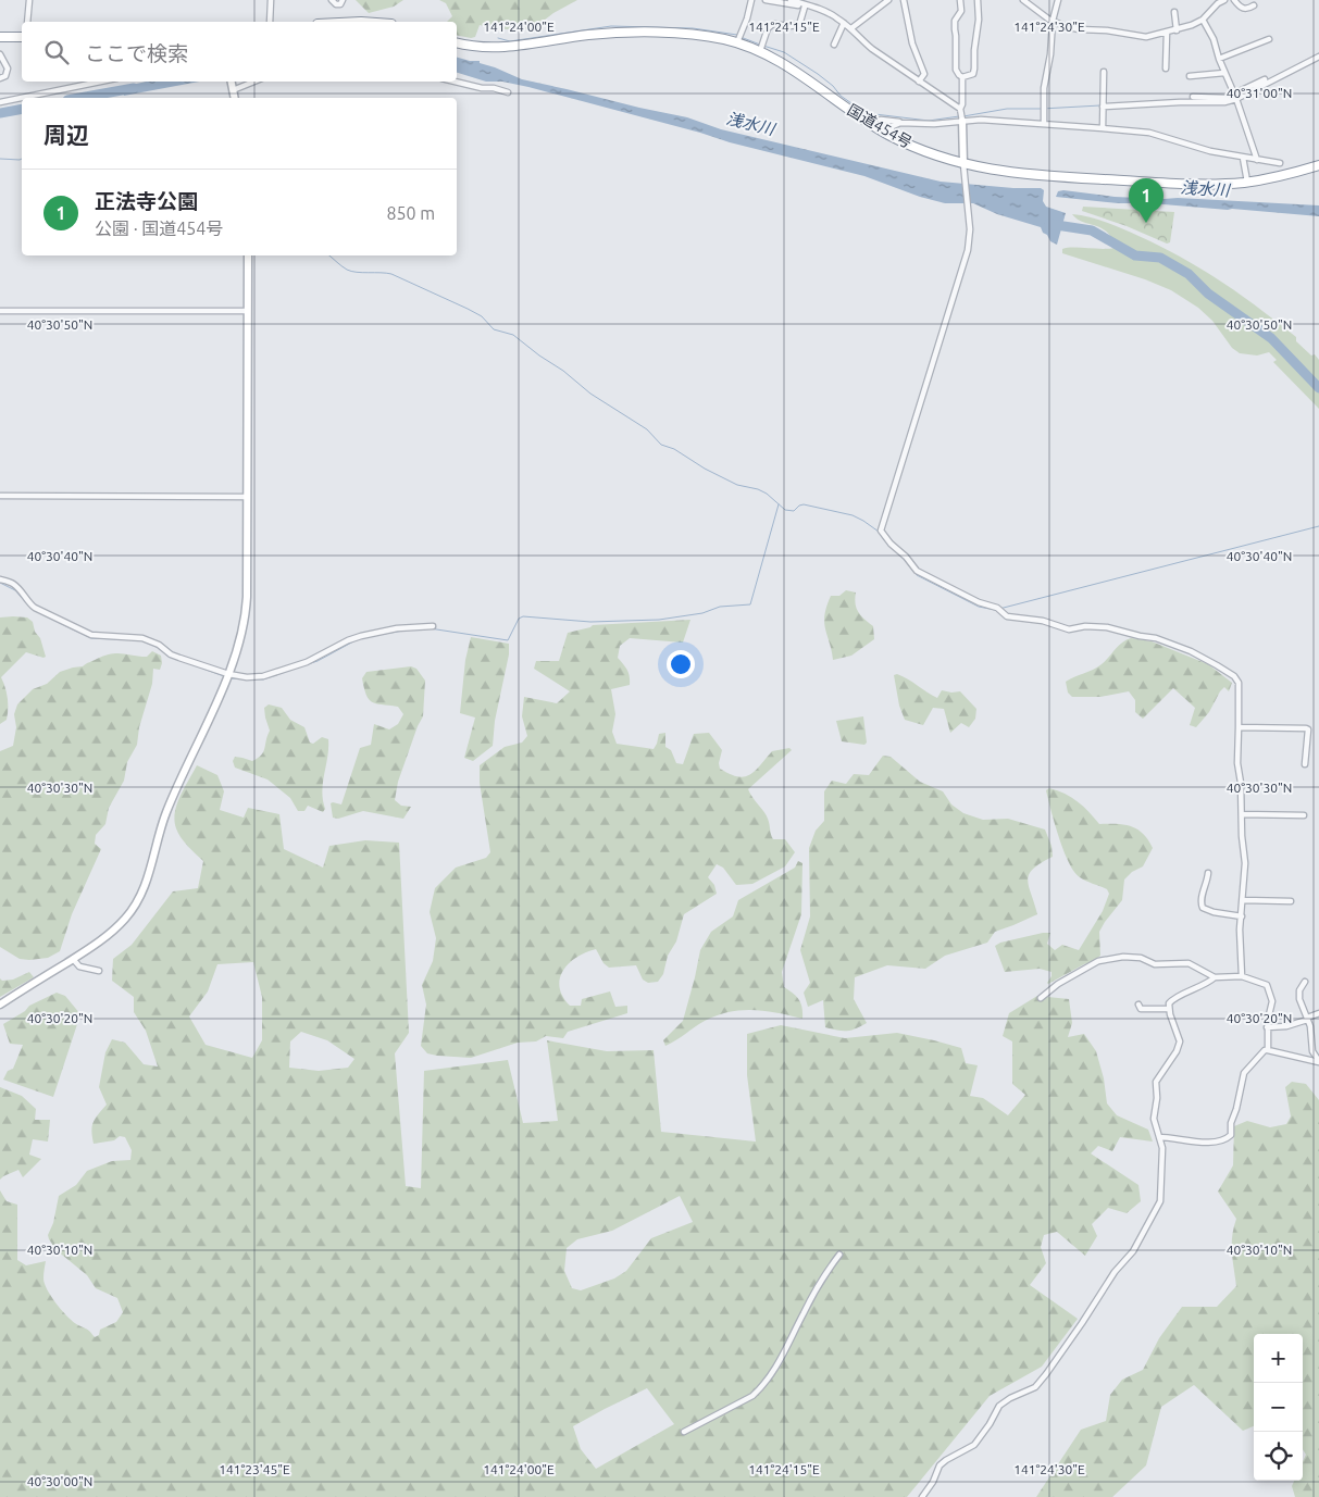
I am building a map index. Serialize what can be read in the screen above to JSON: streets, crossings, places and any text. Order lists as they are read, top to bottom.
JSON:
{
  "streets": {
    "highway": ["国道454号"]
  },
  "water": ["浅水川"],
  "page": {
    "search": "ここで検索",
    "heading": "周辺",
    "list": [
      {
        "mark": "1",
        "name": "正法寺公園",
        "note": "公園 · 国道454号",
        "value": "850 m"
      }
    ],
    "pins": "1",
    "map_buttons": ["+", "−"]
  },
  "coordinates": [
    "141°24'00\"E",
    "141°24'15\"E",
    "141°24'30\"E",
    "40°31'00\"N",
    "40°30'50\"N",
    "40°30'40\"N",
    "40°30'30\"N",
    "40°30'20\"N",
    "40°30'10\"N",
    "141°23'45\"E",
    "40°30'00\"N"
  ]
}
